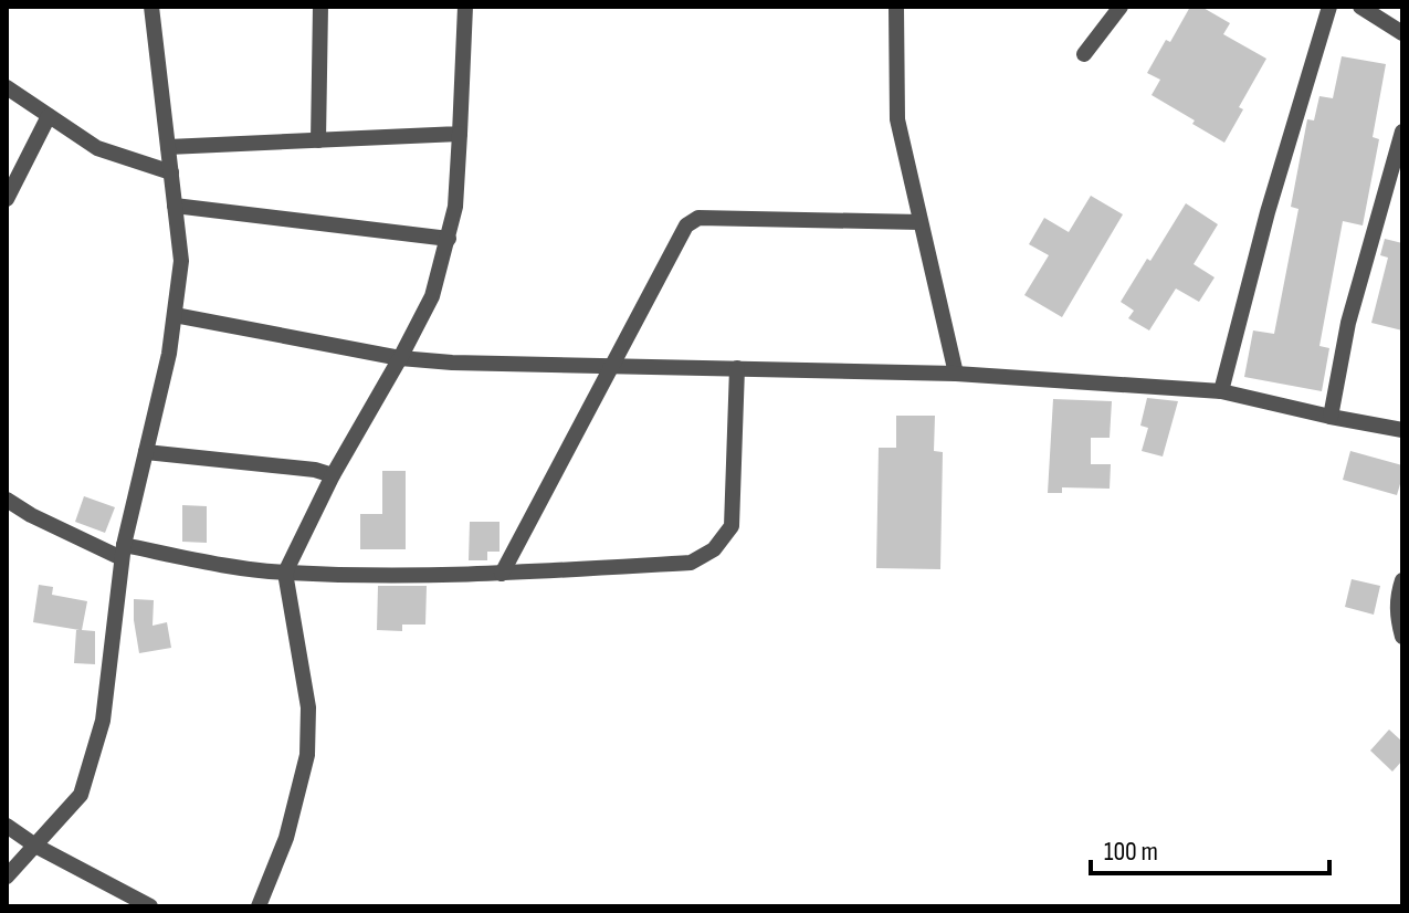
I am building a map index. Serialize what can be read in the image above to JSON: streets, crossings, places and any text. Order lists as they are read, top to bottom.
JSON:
{
  "scale_bar": "100 m"
}
